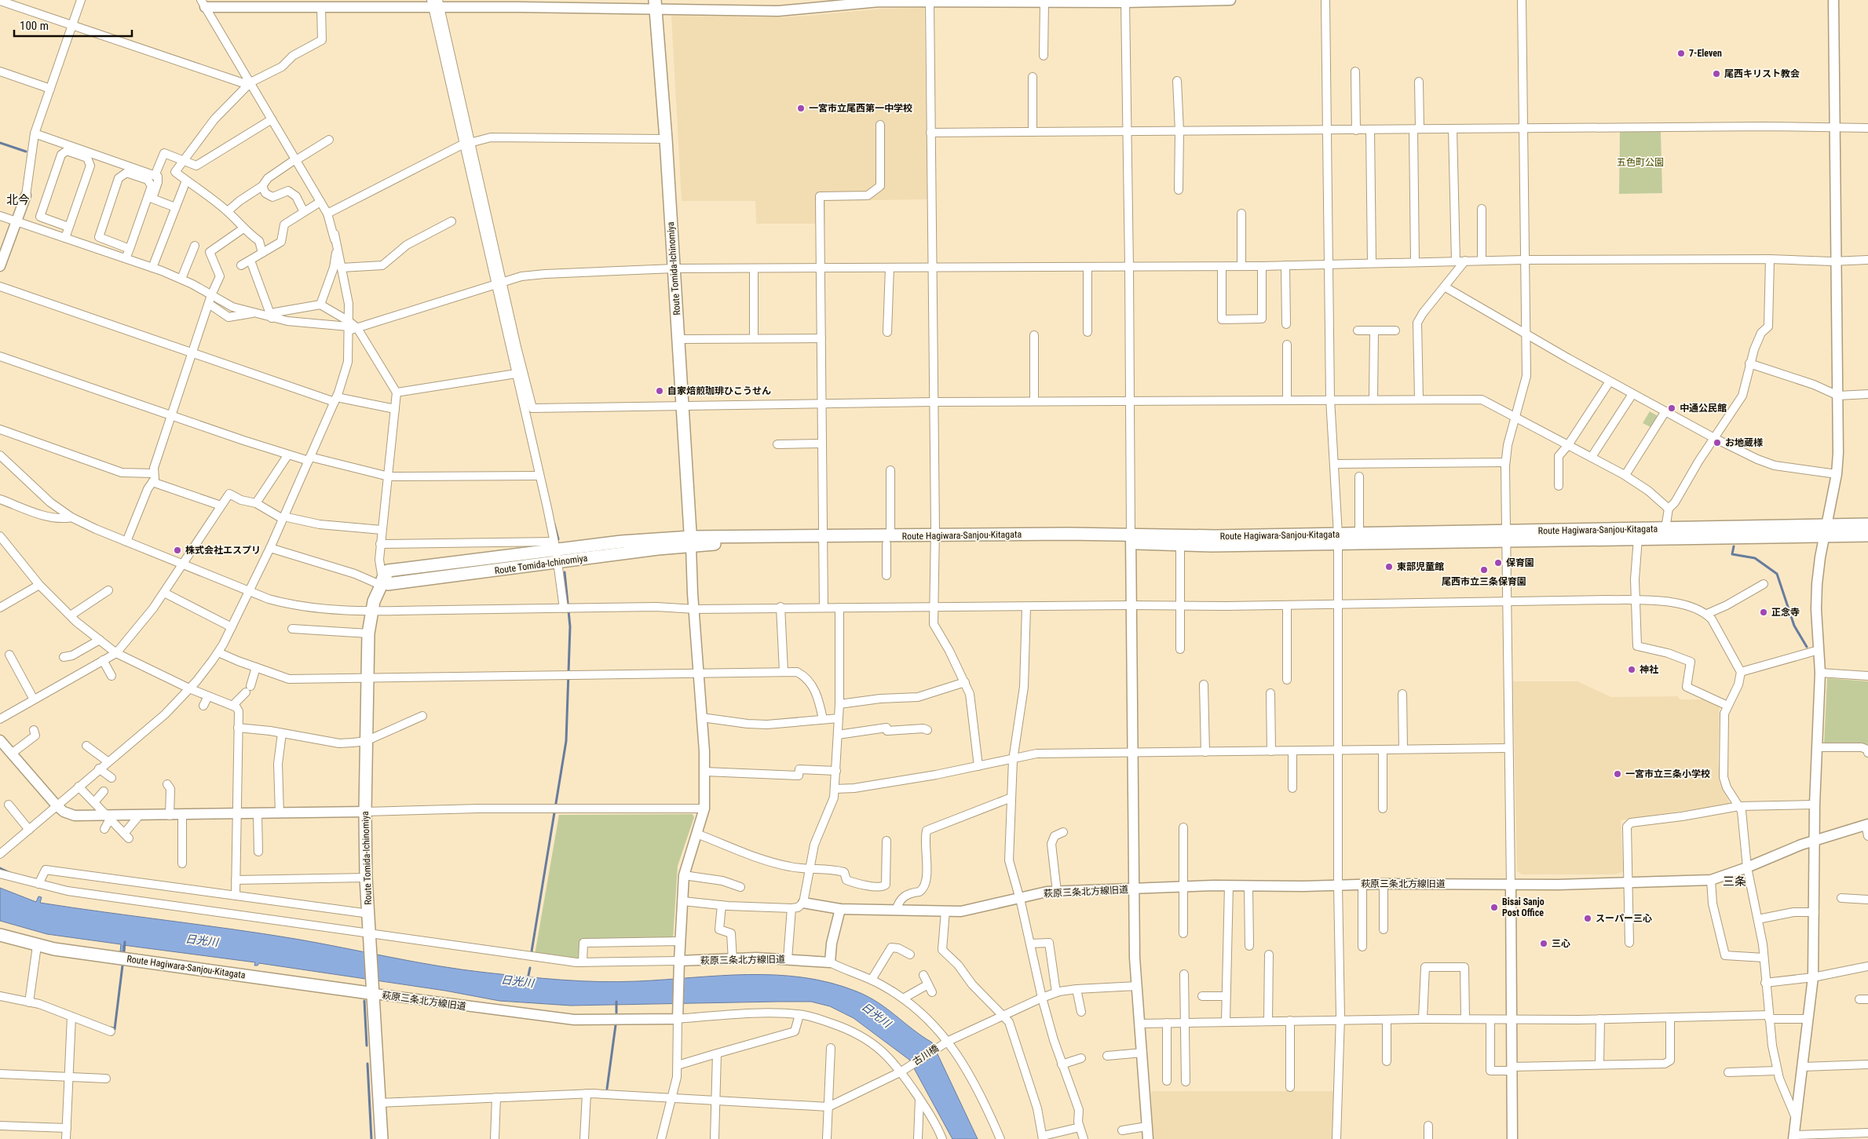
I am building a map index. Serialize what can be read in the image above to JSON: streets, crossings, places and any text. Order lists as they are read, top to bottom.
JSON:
{
  "streets": {
    "main road": ["Route Tomida-Ichinomiya", "Route Hagiwara-Sanjou-Kitagata"],
    "street": ["萩原三条北方線旧道", "古川橋"]
  },
  "crossings": [
    ["Route Tomida-Ichinomiya", "Route Hagiwara-Sanjou-Kitagata"],
    ["Route Tomida-Ichinomiya", "萩原三条北方線旧道"],
    ["Route Hagiwara-Sanjou-Kitagata", "萩原三条北方線旧道"]
  ],
  "districts": ["北今", "三条"],
  "water": ["日光川"],
  "parks": ["五色町公園"],
  "places": [
    "7-Eleven",
    "尾西キリスト教会",
    "一宮市立尾西第一中学校",
    "自家焙煎珈琲ひこうせん",
    "中通公民館",
    "お地蔵様",
    "株式会社エスプリ",
    "保育園",
    "東部児童館",
    "尾西市立三条保育園",
    "正念寺",
    "神社",
    "一宮市立三条小学校",
    "Bisai Sanjo Post Office",
    "スーパー三心",
    "三心"
  ],
  "scale_bar": "100 m"
}
